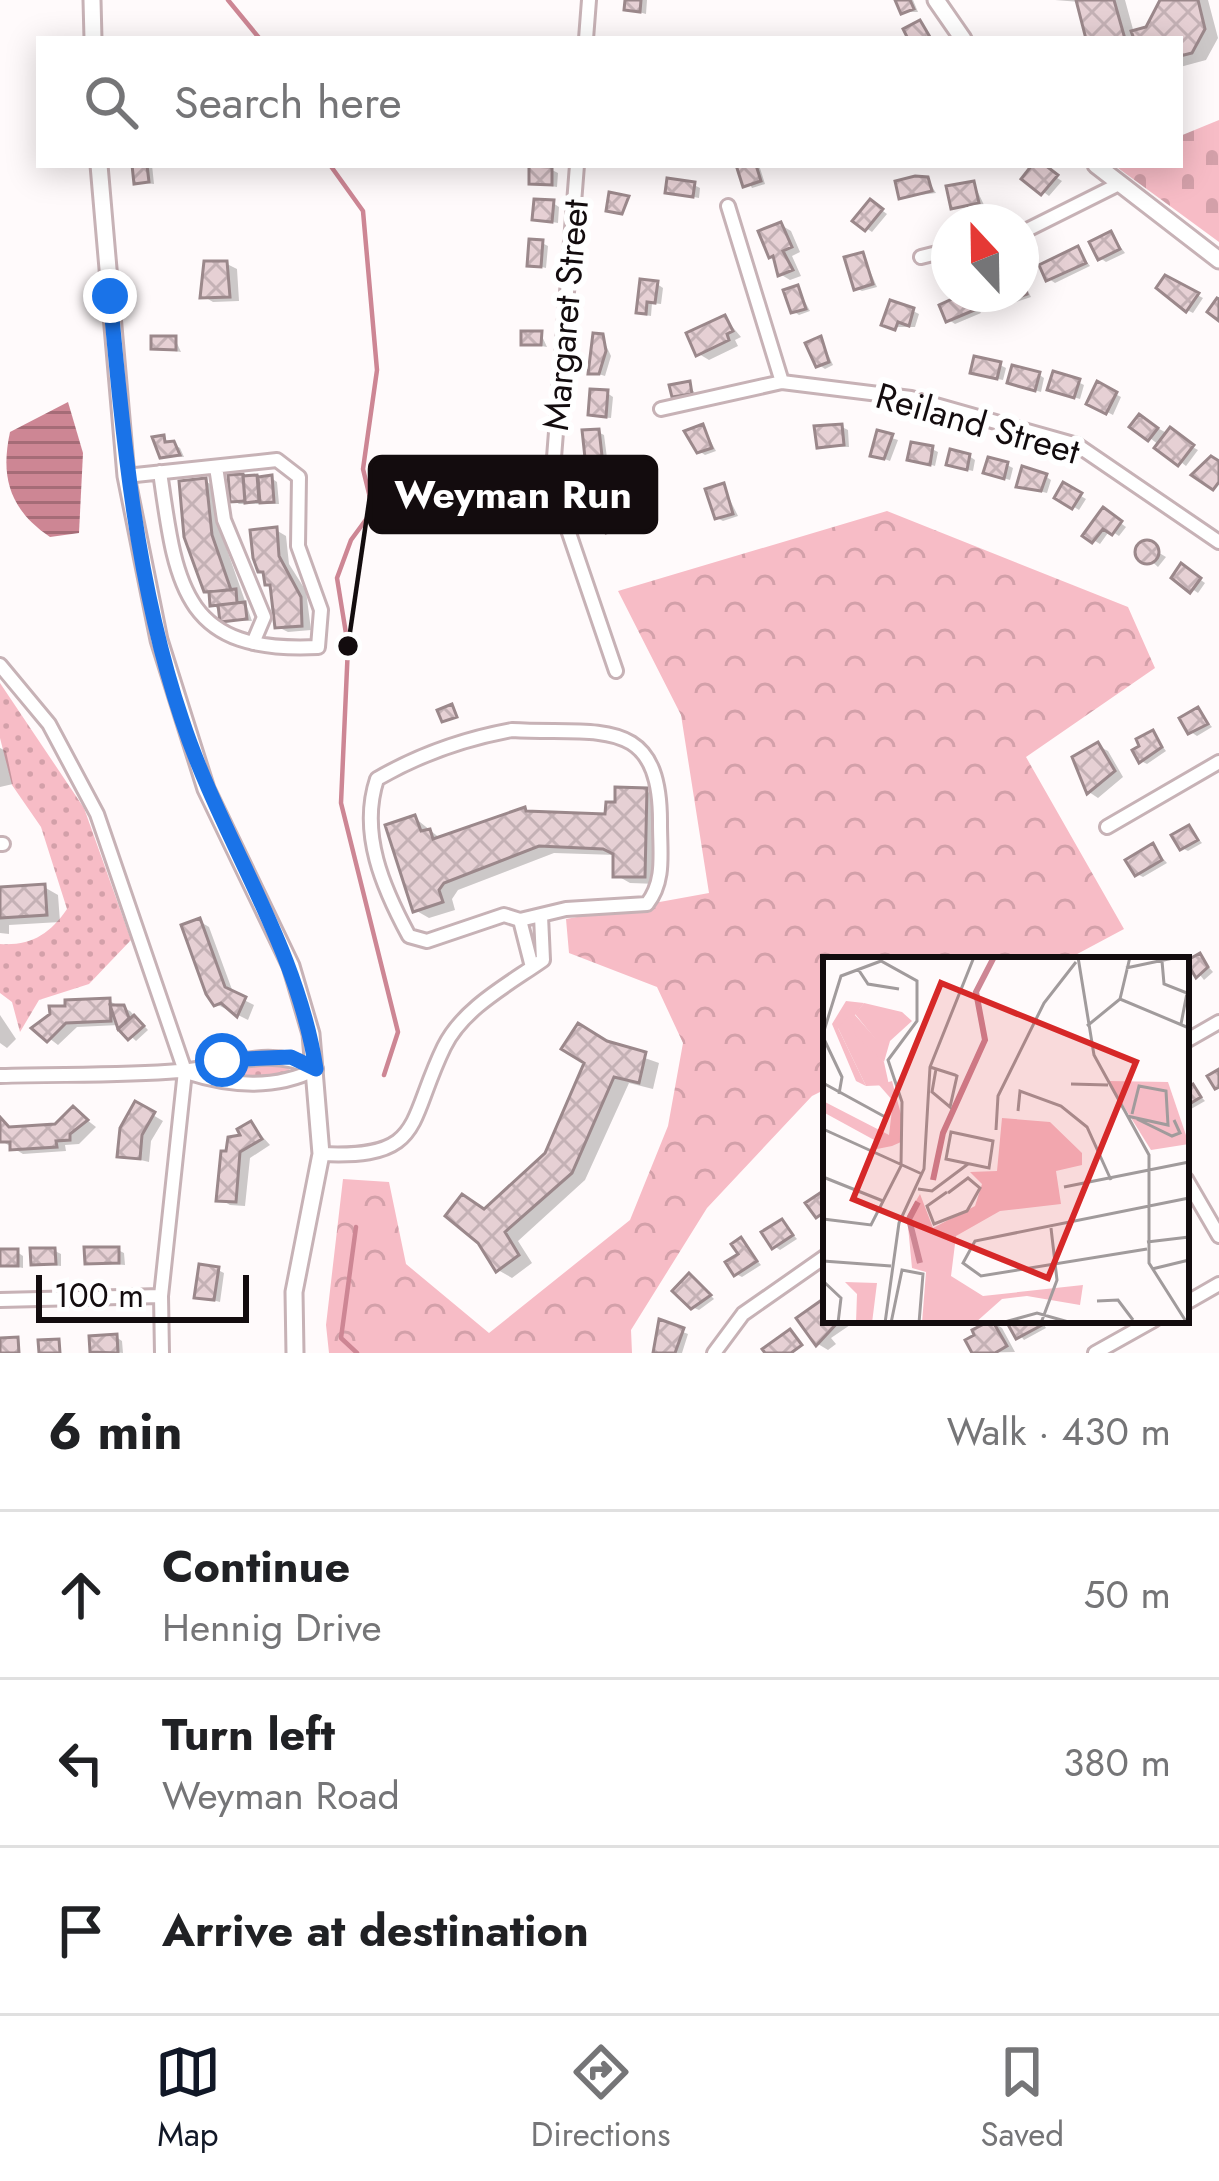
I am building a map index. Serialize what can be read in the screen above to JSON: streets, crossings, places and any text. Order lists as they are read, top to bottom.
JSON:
{
  "streets": {
    "street": ["Margaret Street", "Reiland Street"]
  },
  "places": ["Weyman Run"],
  "scale_bar": "100 m",
  "north": "top",
  "page": {
    "search": "Search here",
    "scale": "100 m",
    "heading": ["6 min", "Walk · 430 m"],
    "list": [
      ["Continue", "Hennig Drive", "50 m"],
      ["Turn left", "Weyman Road", "380 m"],
      "Arrive at destination"
    ],
    "nav": ["Map", "Directions", "Saved"]
  }
}
